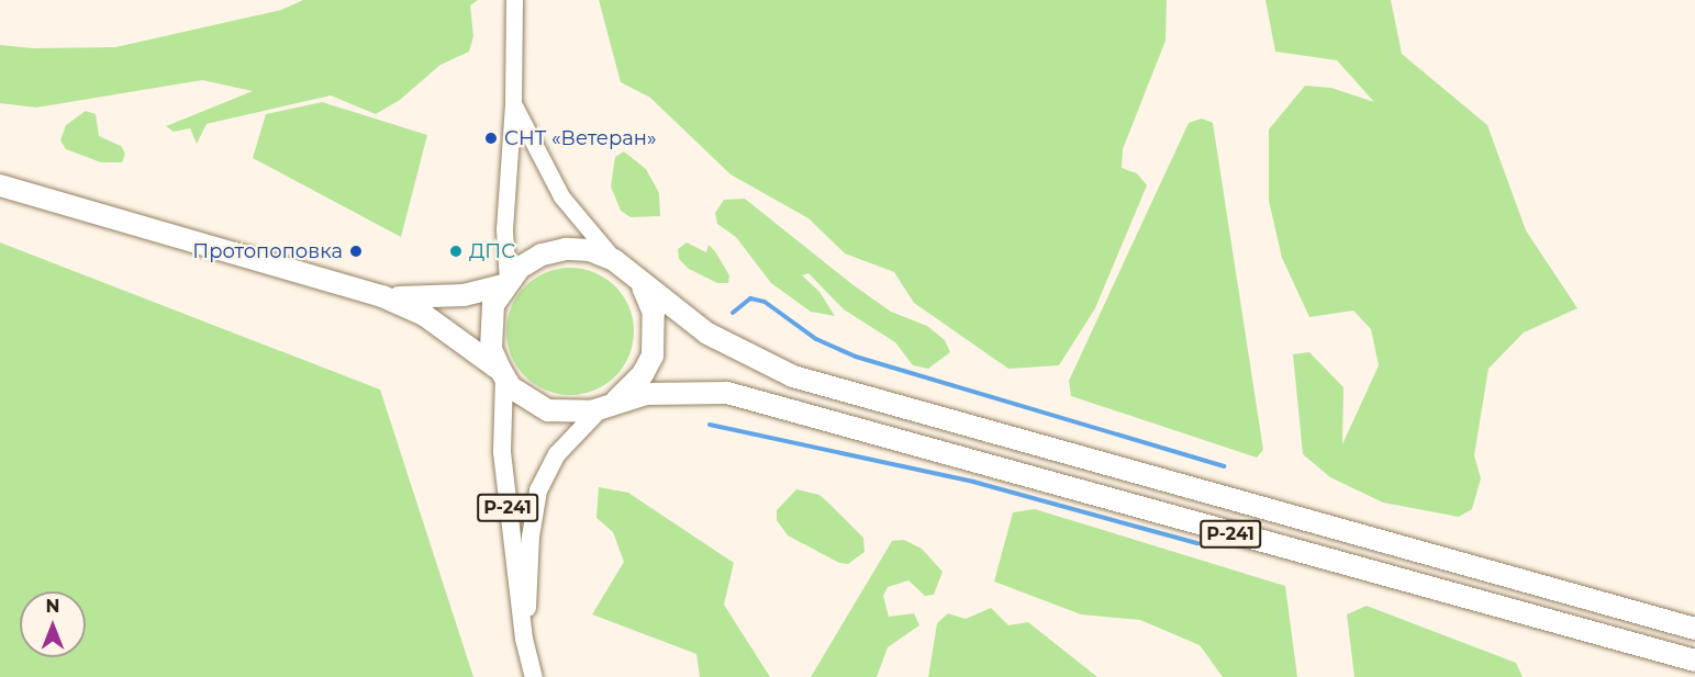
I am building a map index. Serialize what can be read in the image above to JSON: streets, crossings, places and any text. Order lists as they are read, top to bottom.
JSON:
{
  "streets": {
    "highway": ["Р-241"]
  },
  "places": ["СНТ «Ветеран»", "Протопоповка", "ДПС"],
  "north": "top"
}
